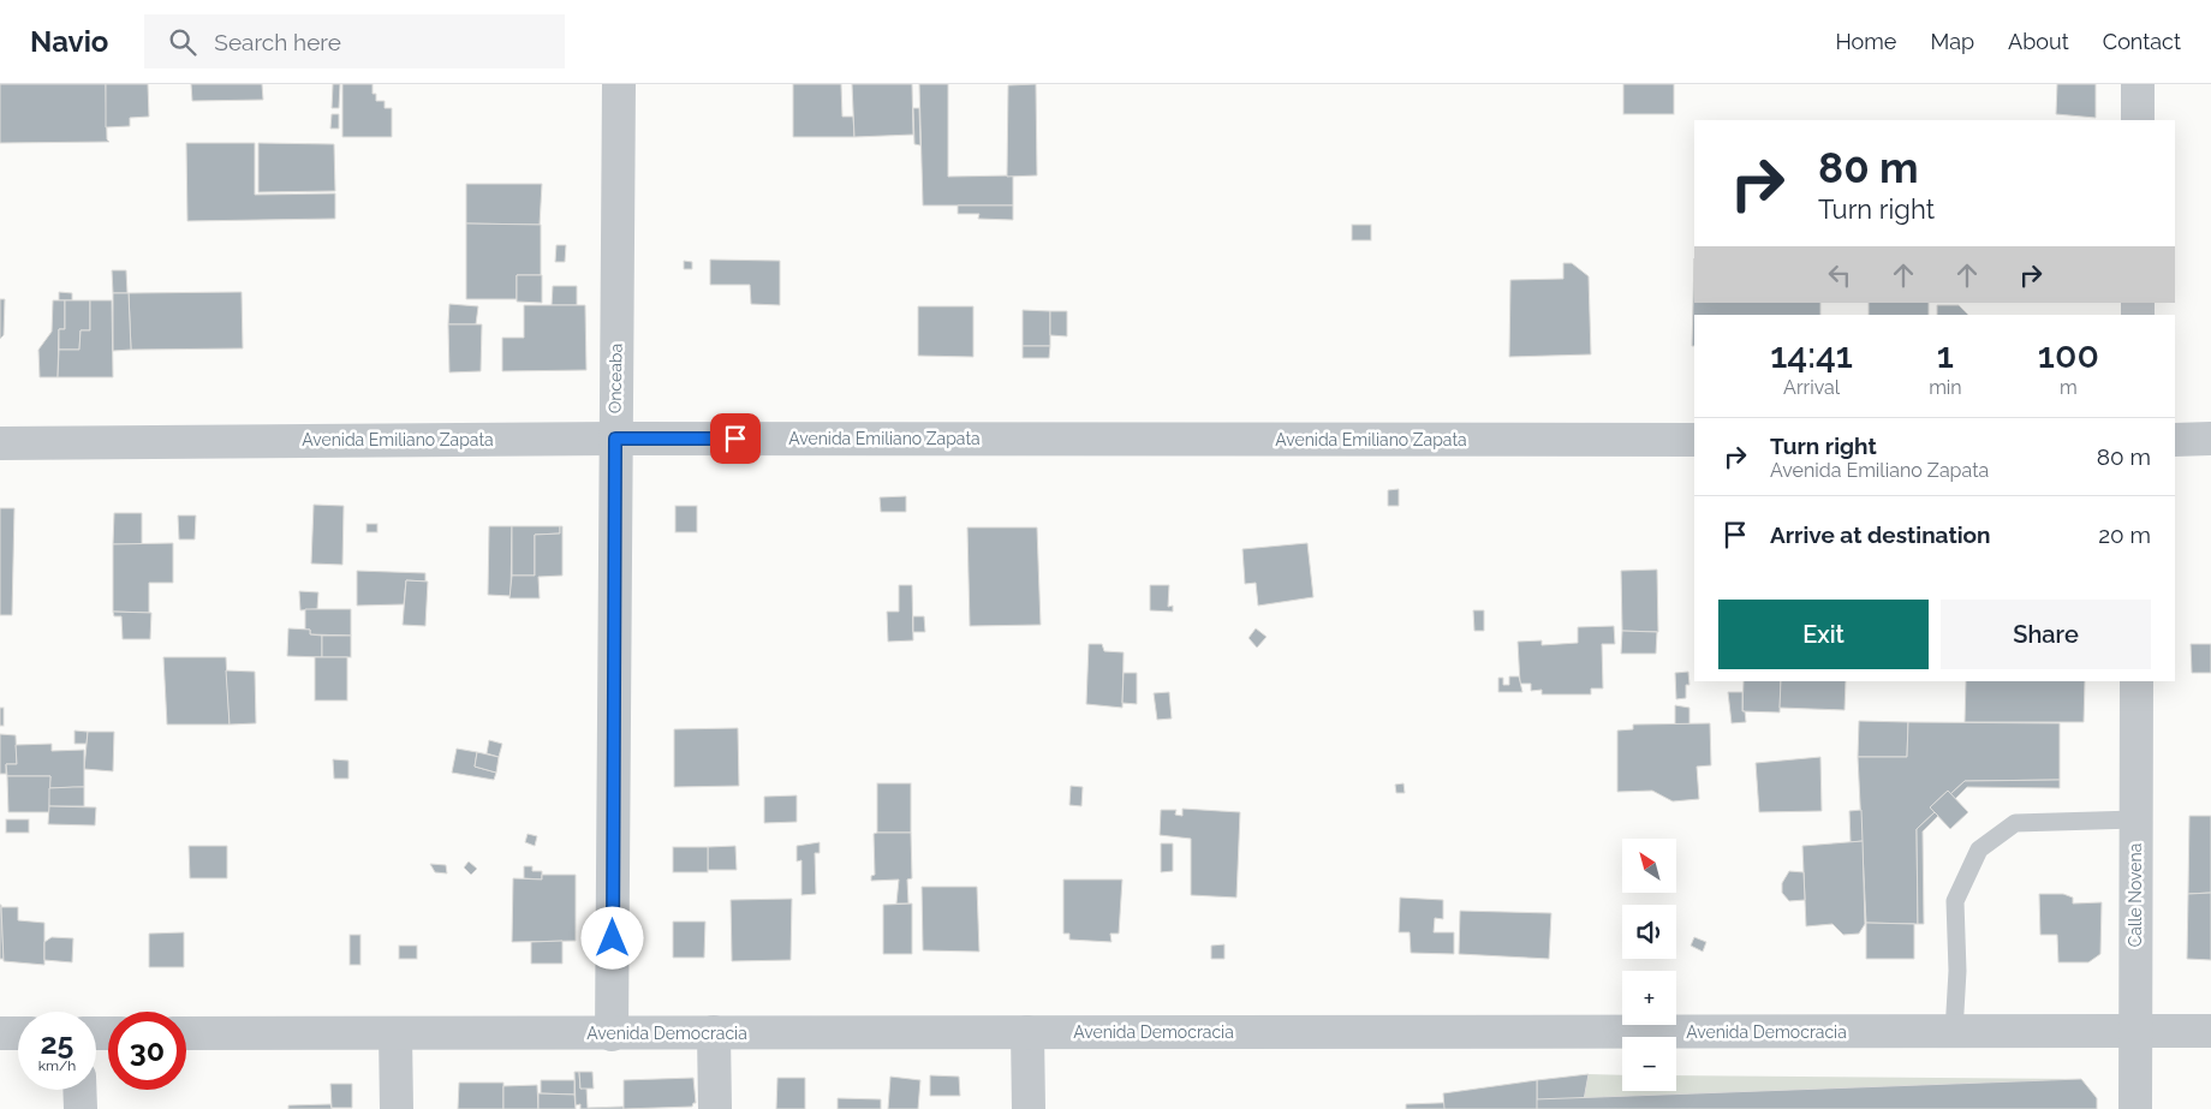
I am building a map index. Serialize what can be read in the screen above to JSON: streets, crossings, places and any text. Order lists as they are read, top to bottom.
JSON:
{
  "streets": {
    "street": [
      "Onceaba",
      "Avenida Emiliano Zapata",
      "Calle Novena",
      "Avenida Democracia"
    ]
  },
  "crossings": [
    ["Onceaba", "Avenida Emiliano Zapata"],
    ["Onceaba", "Avenida Democracia"],
    ["Calle Novena", "Avenida Democracia"]
  ],
  "north": "top left",
  "page": {
    "header": "Navio",
    "search": "Search here",
    "nav": [
      "Home",
      "Map",
      "About",
      "Contact"
    ],
    "turn": ["80 m", "Turn right"],
    "eta": [
      "14:41",
      "Arrival",
      "1",
      "min",
      "100",
      "m"
    ],
    "list": [
      {
        "name": "Turn right",
        "note": "Avenida Emiliano Zapata",
        "value": "80 m"
      },
      {
        "name": "Arrive at destination",
        "value": "20 m"
      }
    ],
    "buttons": ["Exit", "Share"],
    "map_buttons": ["+", "−"],
    "speed": "25 km/h",
    "limit": "30"
  }
}
